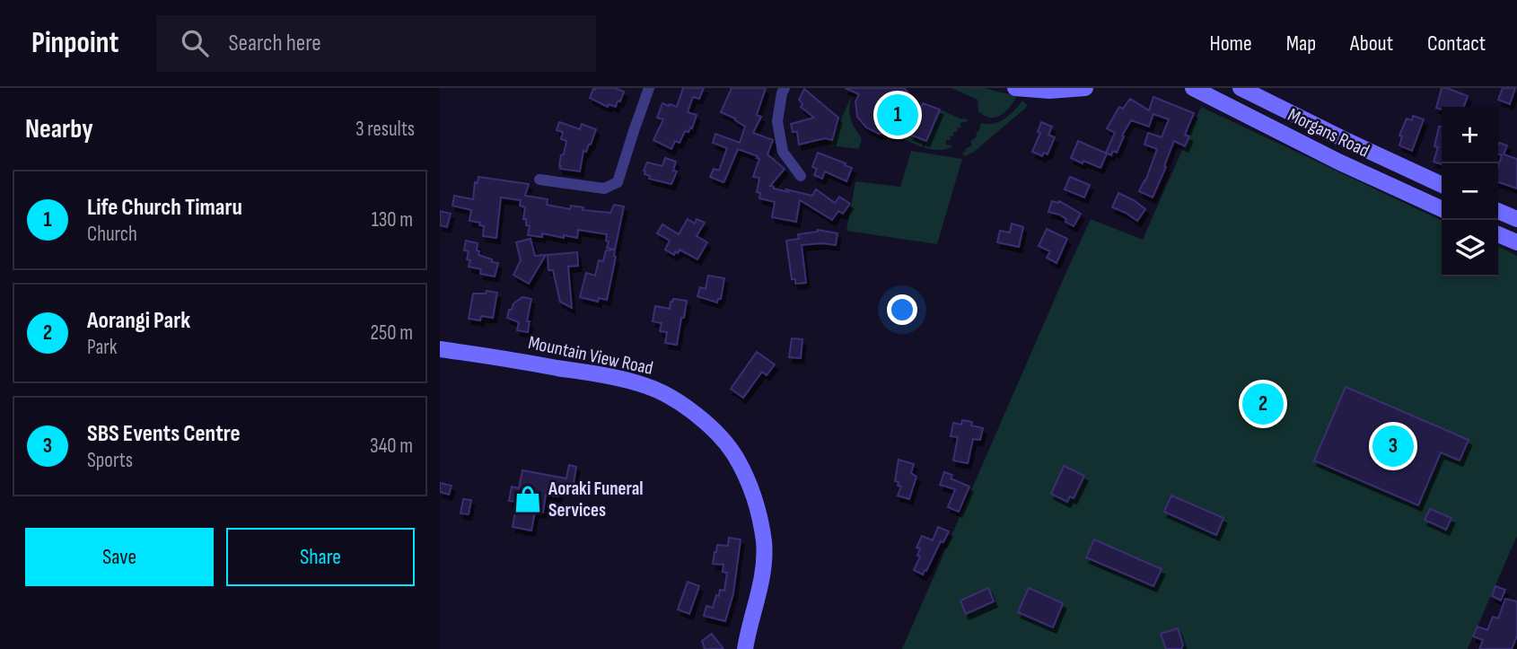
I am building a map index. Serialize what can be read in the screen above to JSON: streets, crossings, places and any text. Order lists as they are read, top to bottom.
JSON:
{
  "streets": {
    "street": ["Morgans Road", "Mountain View Road"]
  },
  "places": {
    "shop": ["Aoraki Funeral Services"]
  },
  "page": {
    "header": "Pinpoint",
    "search": "Search here",
    "nav": [
      "Home",
      "Map",
      "About",
      "Contact"
    ],
    "heading": ["Nearby", "3 results"],
    "pins": ["1", "2", "3"],
    "map_buttons": ["+", "−"],
    "list": [
      {
        "mark": "1",
        "name": "Life Church Timaru",
        "note": "Church",
        "value": "130 m"
      },
      {
        "mark": "2",
        "name": "Aorangi Park",
        "note": "Park",
        "value": "250 m"
      },
      {
        "mark": "3",
        "name": "SBS Events Centre",
        "note": "Sports",
        "value": "340 m"
      }
    ],
    "buttons": ["Save", "Share"]
  }
}
